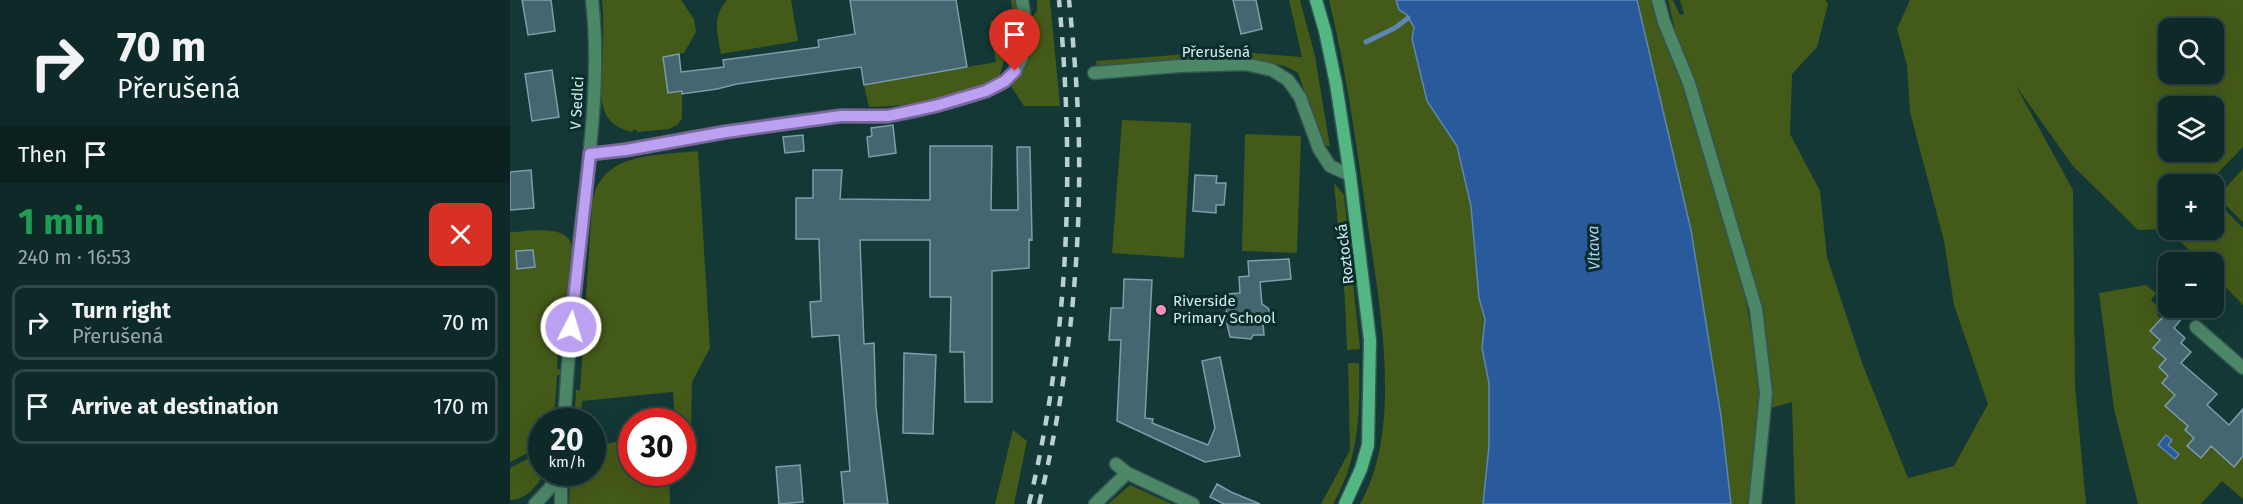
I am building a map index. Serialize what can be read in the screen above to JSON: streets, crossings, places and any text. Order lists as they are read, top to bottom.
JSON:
{
  "streets": {
    "main road": ["Roztocká"],
    "street": ["Přerušená", "V Sedlci"]
  },
  "crossings": [
    ["Přerušená", "Roztocká"]
  ],
  "water": ["Vltava"],
  "places": ["Riverside Primary School"],
  "page": {
    "turn": ["70 m", "Přerušená"],
    "map_buttons": ["+", "−"],
    "then": "Then",
    "heading": ["1 min", "240 m · 16:53"],
    "list": [
      {
        "name": "Turn right",
        "note": "Přerušená",
        "value": "70 m"
      },
      {
        "name": "Arrive at destination",
        "value": "170 m"
      }
    ],
    "speed": "20 km/h",
    "limit": "30"
  }
}
